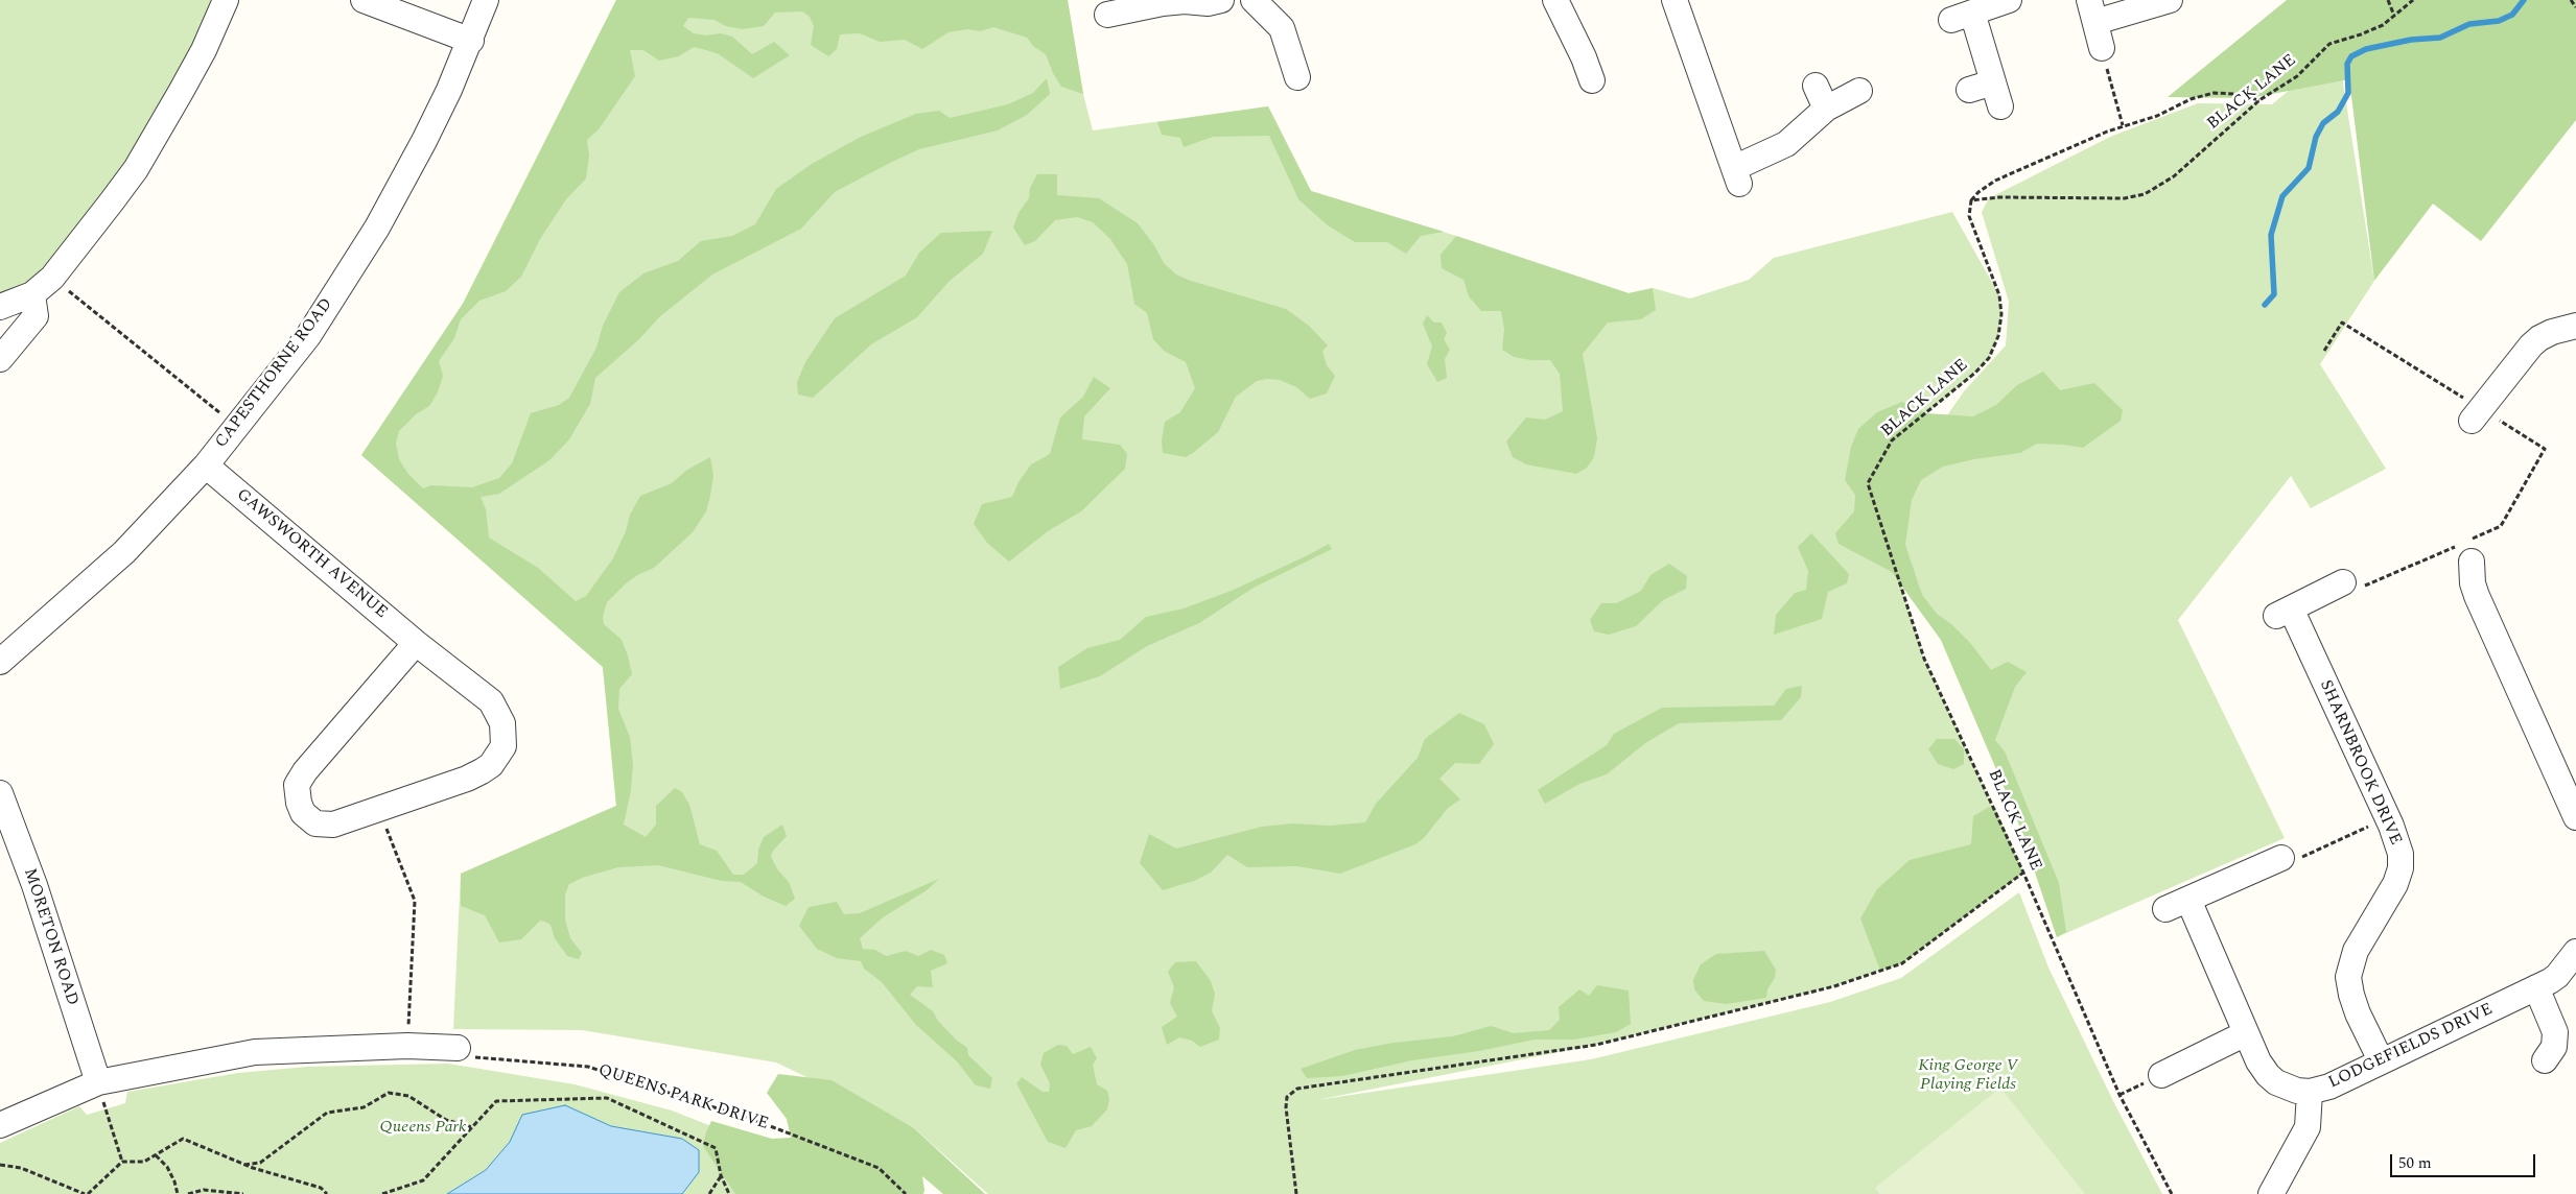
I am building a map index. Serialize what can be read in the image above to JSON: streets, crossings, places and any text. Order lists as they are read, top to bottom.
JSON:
{
  "streets": {
    "street": [
      "CAPESTHORNE ROAD",
      "GAWSWORTH AVENUE",
      "SHARNBROOK DRIVE",
      "MORETON ROAD",
      "LODGEFIELDS DRIVE"
    ],
    "path": ["BLACK LANE", "QUEENS PARK DRIVE"]
  },
  "crossings": [
    ["CAPESTHORNE ROAD", "GAWSWORTH AVENUE"],
    ["SHARNBROOK DRIVE", "LODGEFIELDS DRIVE"]
  ],
  "parks": ["King George V Playing Fields", "Queens Park"],
  "scale_bar": "50 m"
}
